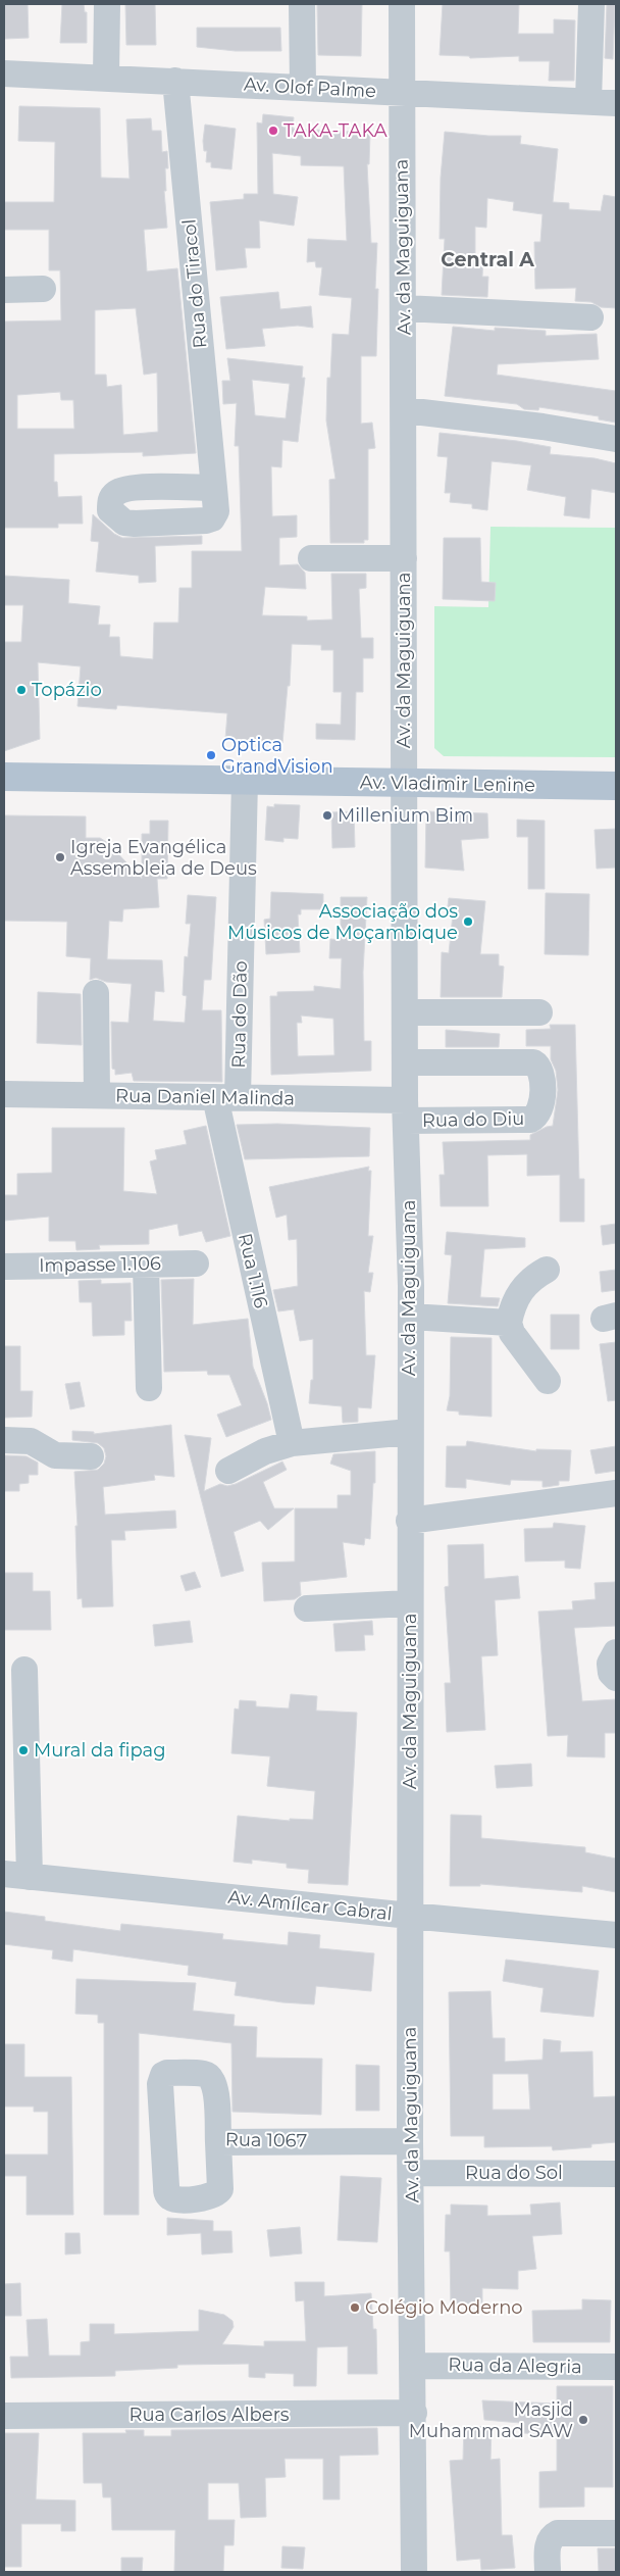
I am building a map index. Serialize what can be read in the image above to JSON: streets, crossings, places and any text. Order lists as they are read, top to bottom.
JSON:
{
  "streets": {
    "main road": ["Av. Vladimir Lenine"],
    "street": [
      "Av. Olof Palme",
      "Av. da Maguiguana",
      "Rua do Tiracol",
      "Rua do Dão",
      "Rua Daniel Malinda",
      "Rua do Diu",
      "Impasse 1.106",
      "Rua 1.116",
      "Av. Amílcar Cabral",
      "Rua 1067",
      "Rua do Sol",
      "Rua da Alegria",
      "Rua Carlos Albers"
    ]
  },
  "crossings": [
    ["Av. Olof Palme", "Av. da Maguiguana"],
    ["Av. Olof Palme", "Rua do Tiracol"],
    ["Av. da Maguiguana", "Av. Vladimir Lenine"],
    ["Av. da Maguiguana", "Rua Daniel Malinda"],
    ["Av. da Maguiguana", "Rua do Diu"],
    ["Av. da Maguiguana", "Av. Amílcar Cabral"],
    ["Av. da Maguiguana", "Rua 1067"],
    ["Av. da Maguiguana", "Rua do Sol"],
    ["Av. da Maguiguana", "Rua da Alegria"],
    ["Av. da Maguiguana", "Rua Carlos Albers"],
    ["Av. Vladimir Lenine", "Rua do Dão"],
    ["Rua do Dão", "Rua Daniel Malinda"],
    ["Rua do Dão", "Rua 1.116"],
    ["Rua Daniel Malinda", "Rua do Diu"],
    ["Rua Daniel Malinda", "Rua 1.116"]
  ],
  "districts": ["Central A"],
  "places": [
    "TAKA-TAKA",
    "Topázio",
    "Optica GrandVision",
    "Millenium Bim",
    "Igreja Evangélica Assembleia de Deus",
    "Associação dos Músicos de Moçambique",
    "Mural da fipag",
    "Colégio Moderno",
    "Masjid Muhammad SAW"
  ]
}
